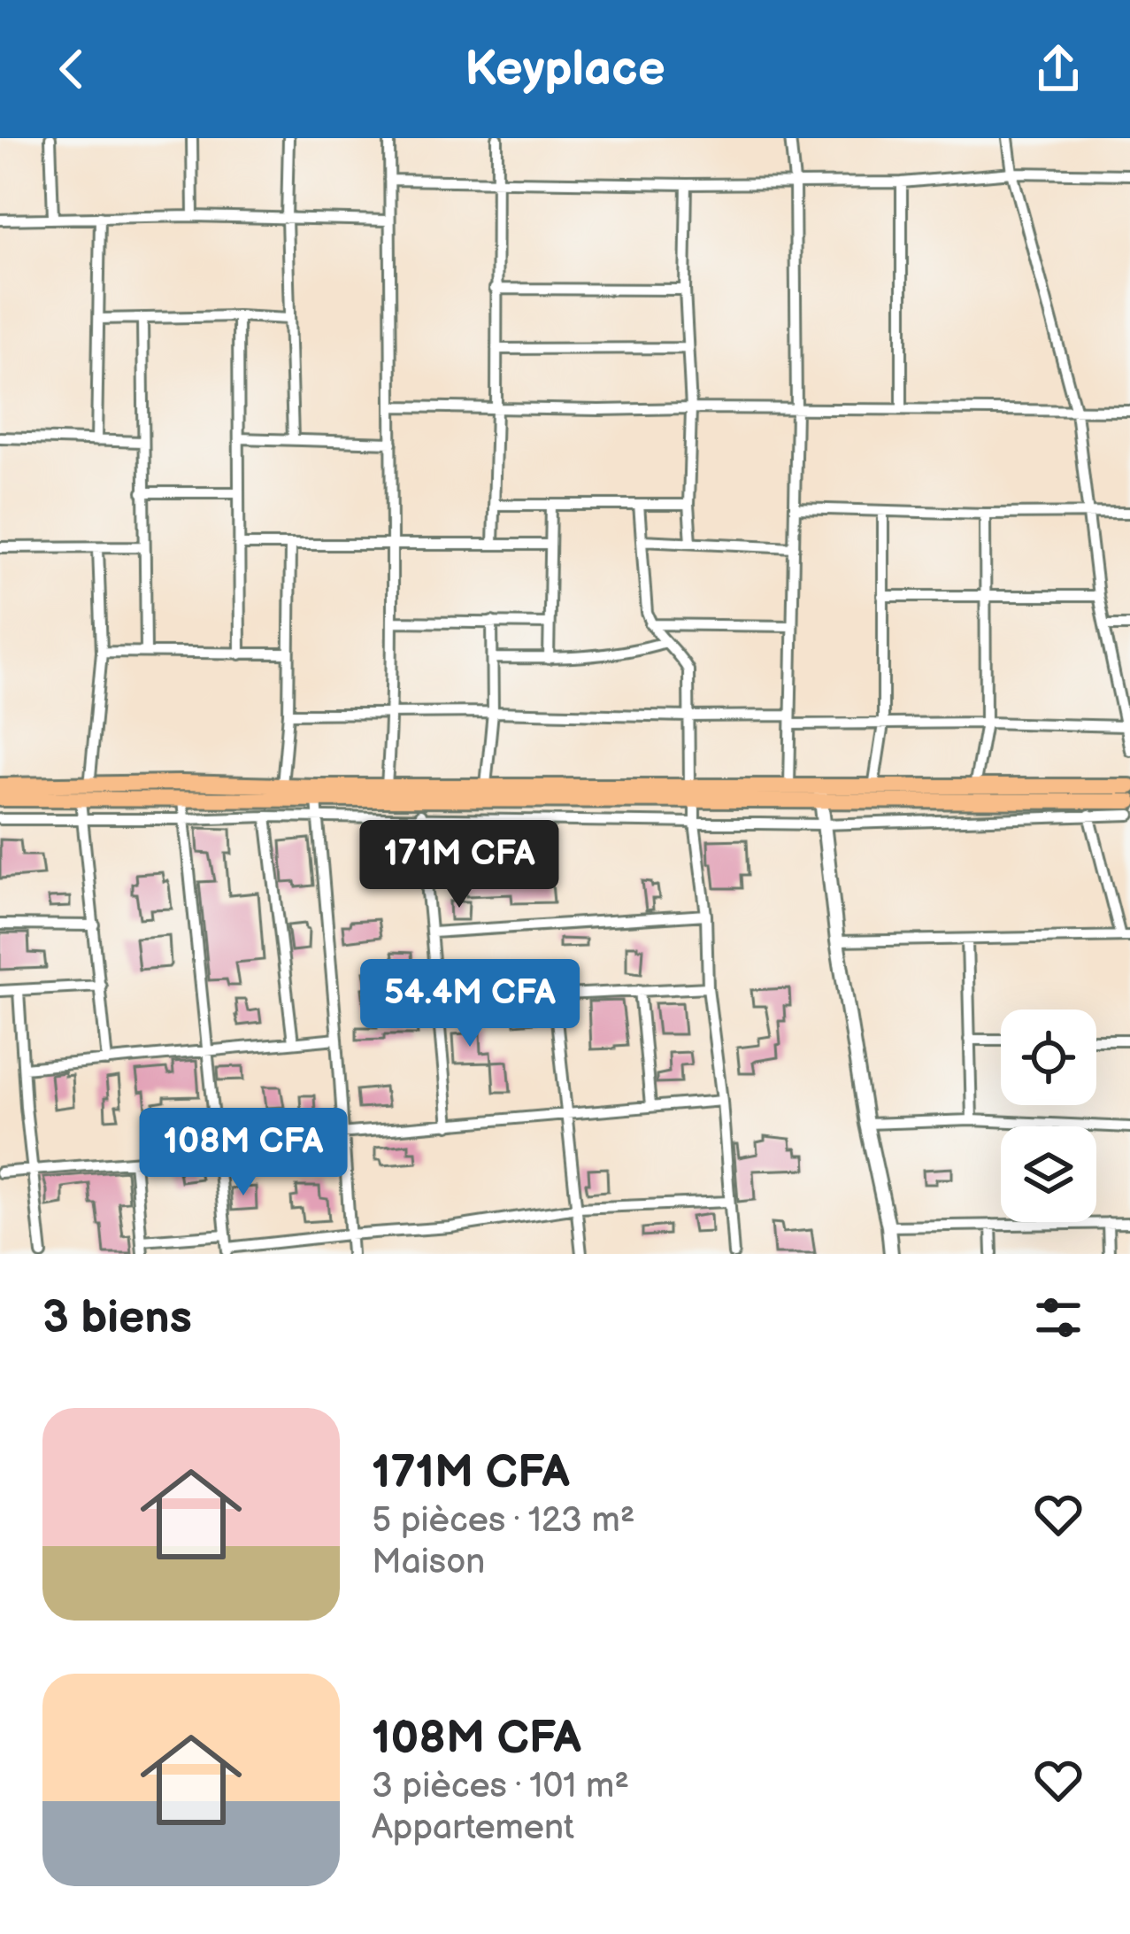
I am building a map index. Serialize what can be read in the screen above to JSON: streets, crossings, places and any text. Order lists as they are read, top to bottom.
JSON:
{
  "page": {
    "header": "Keyplace",
    "price": ["171M CFA", "54.4M CFA", "108M CFA"],
    "heading": "3 biens",
    "list": [
      {
        "name": "171M CFA",
        "note": "5 pièces · 123 m² · Maison"
      },
      {
        "name": "108M CFA",
        "note": "3 pièces · 101 m² · Appartement"
      }
    ]
  }
}
